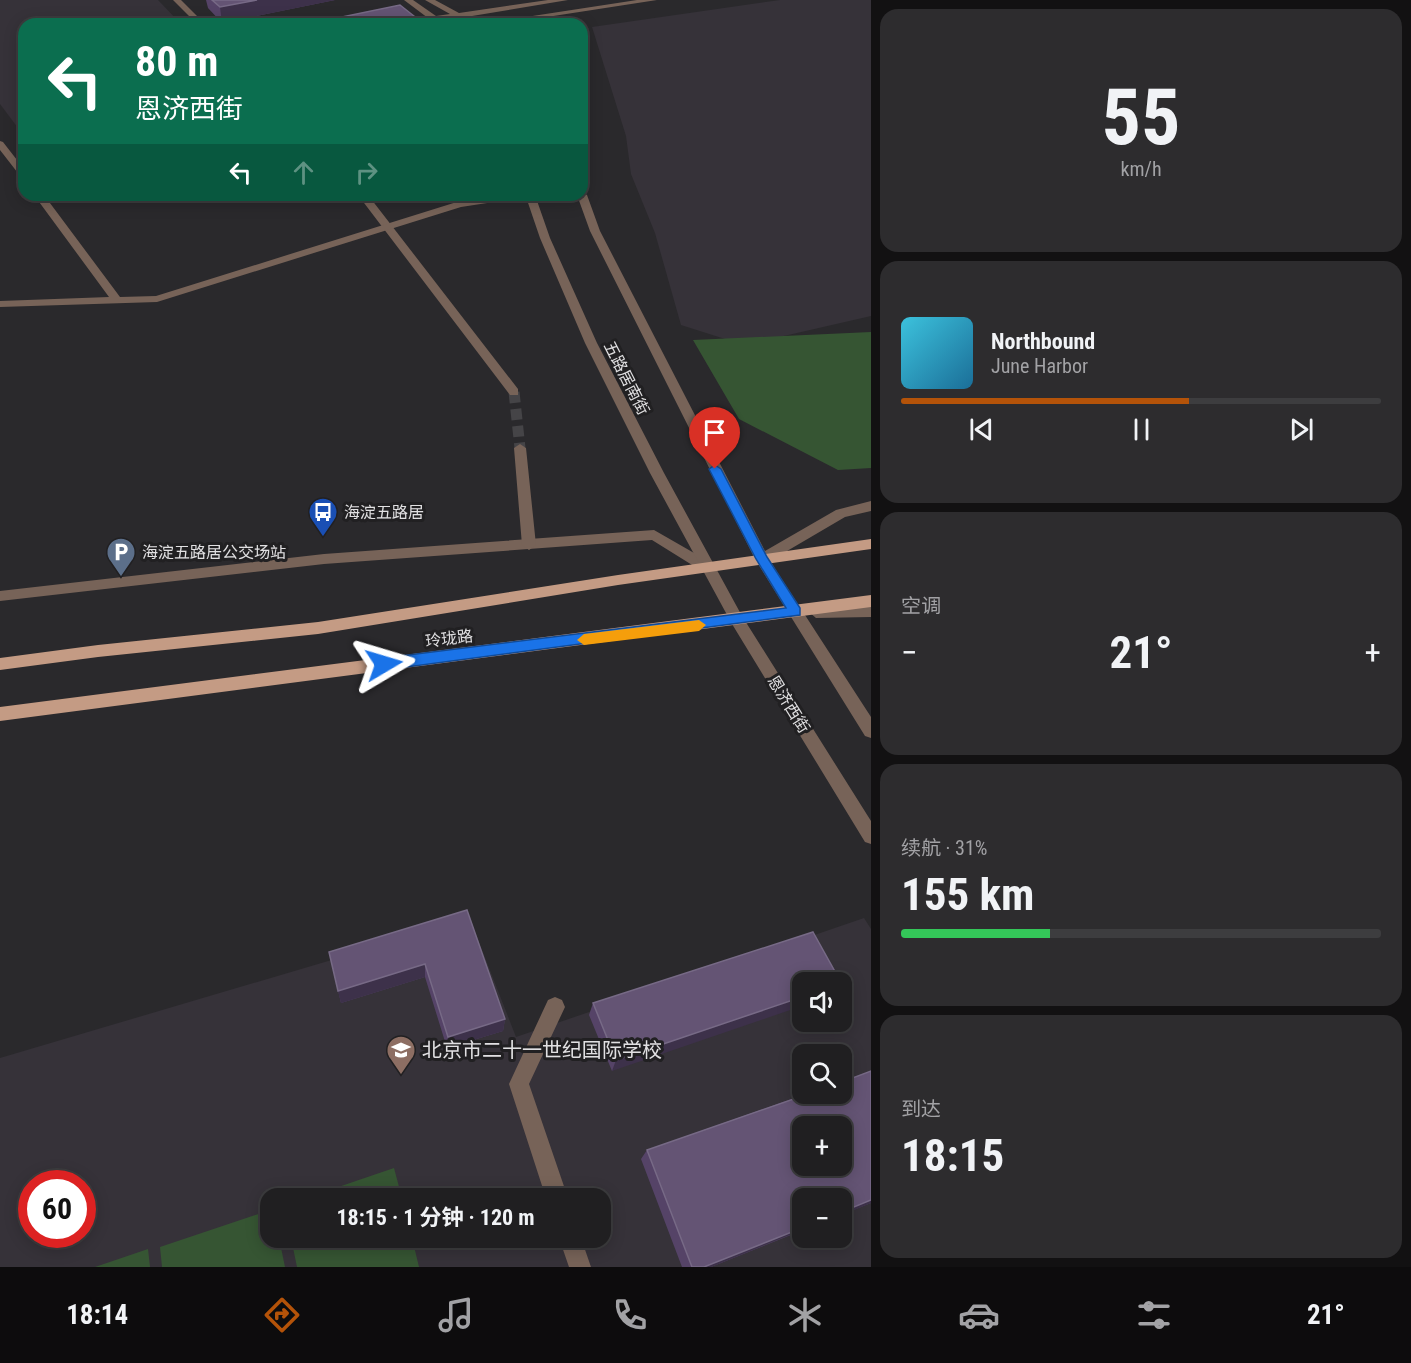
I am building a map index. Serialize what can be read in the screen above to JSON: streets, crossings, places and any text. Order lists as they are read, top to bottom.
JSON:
{
  "streets": {
    "main road": ["玲珑路"],
    "street": ["五路居南街", "恩济西街"]
  },
  "crossings": [
    ["五路居南街", "玲珑路"],
    ["五路居南街", "恩济西街"],
    ["玲珑路", "恩济西街"]
  ],
  "places": {
    "bus stop": ["海淀五路居"],
    "parking": ["海淀五路居公交场站"],
    "school or university": ["北京市二十一世纪国际学校"]
  },
  "page": {
    "tile": [
      ["55", "km/h"],
      "空调",
      ["续航 · 31%", "155 km"],
      ["到达", "18:15"]
    ],
    "turn": ["80 m", "恩济西街"],
    "song": ["Northbound", "June Harbor"],
    "heat": ["−", "21°", "+"],
    "map_buttons": ["+", "−"],
    "limit": "60",
    "trip": "18:15 · 1 分钟 · 120 m",
    "tabs": ["18:14", "21°"]
  }
}
